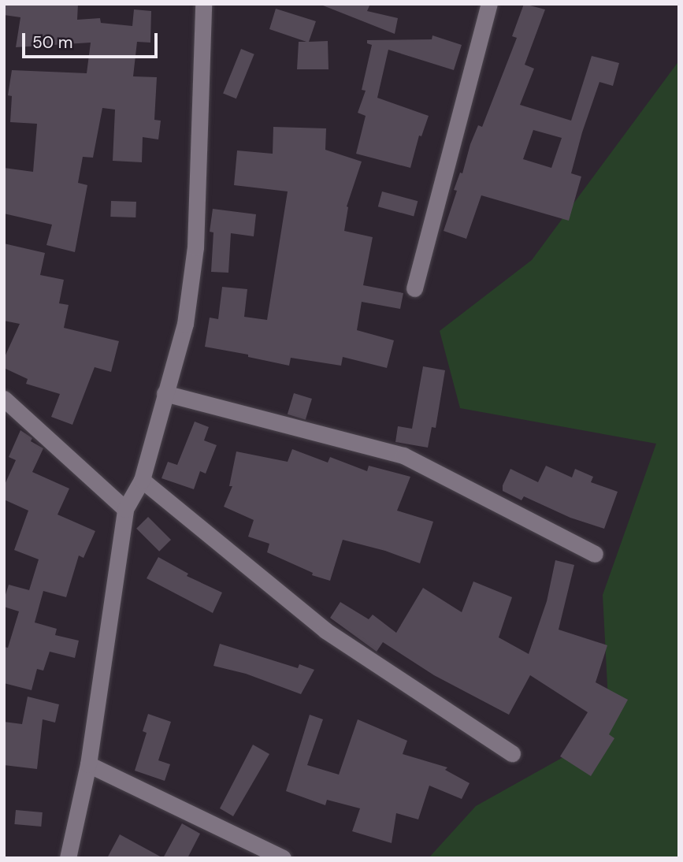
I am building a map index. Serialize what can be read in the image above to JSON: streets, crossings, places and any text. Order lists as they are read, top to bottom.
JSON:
{
  "scale_bar": "50 m"
}
